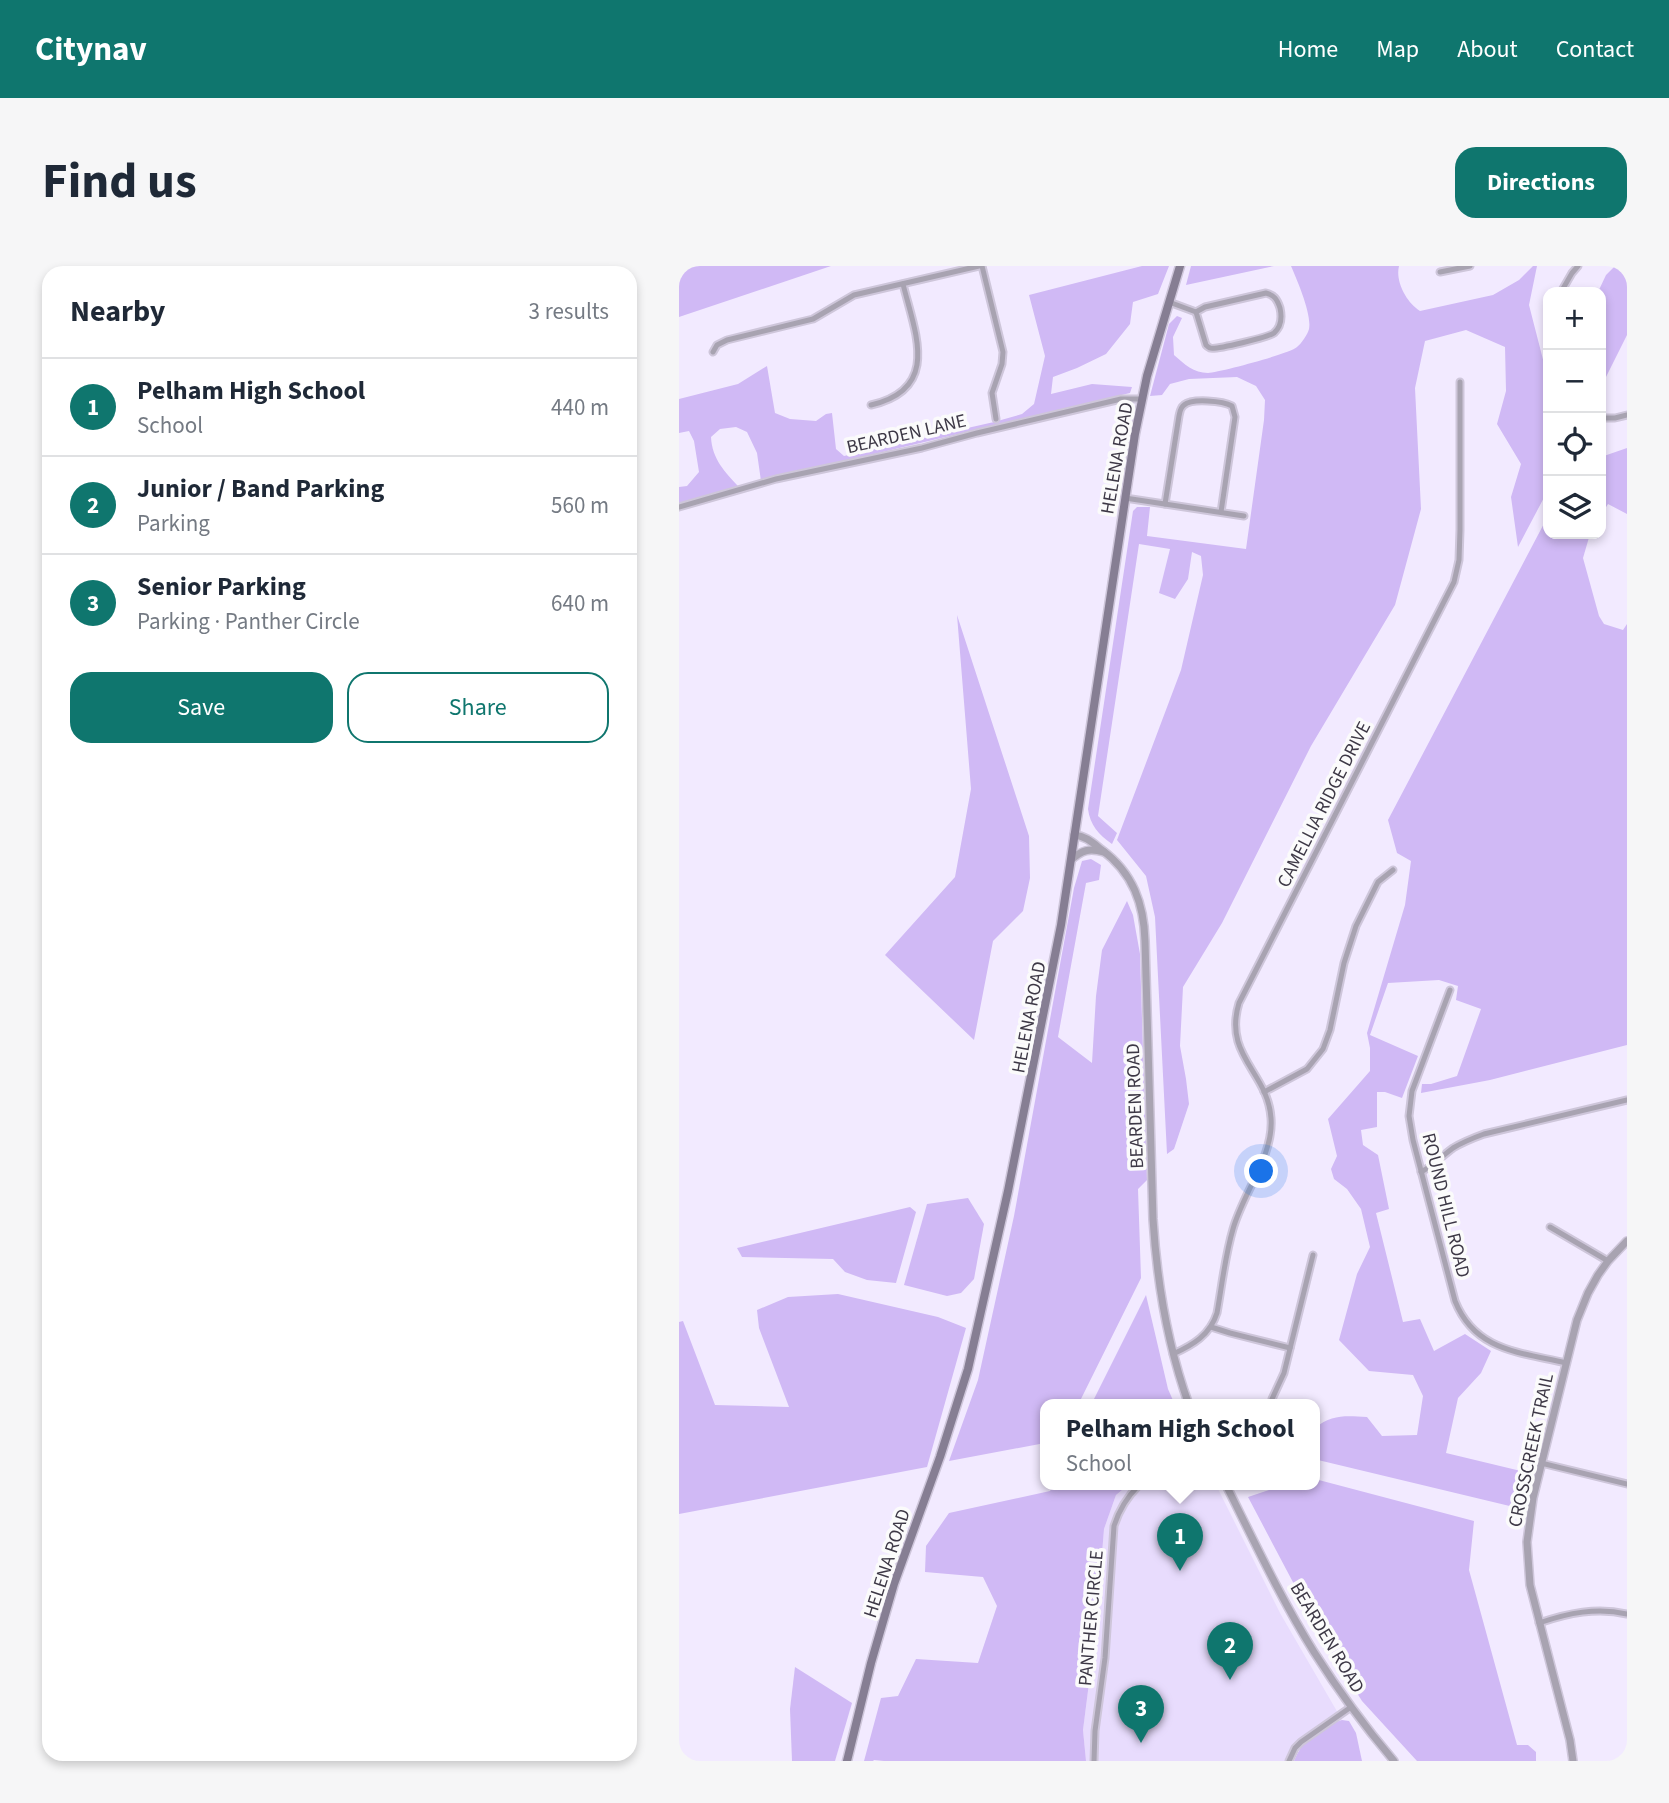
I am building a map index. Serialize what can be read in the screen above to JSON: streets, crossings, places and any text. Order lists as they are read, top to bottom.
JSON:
{
  "streets": {
    "main road": ["HELENA ROAD"],
    "street": [
      "BEARDEN LANE",
      "CAMELLIA RIDGE DRIVE",
      "BEARDEN ROAD",
      "ROUND HILL ROAD",
      "CROSSCREEK TRAIL",
      "PANTHER CIRCLE"
    ]
  },
  "crossings": [
    ["BEARDEN LANE", "HELENA ROAD"],
    ["HELENA ROAD", "BEARDEN ROAD"],
    ["ROUND HILL ROAD", "CROSSCREEK TRAIL"]
  ],
  "page": {
    "header": "Citynav",
    "nav": [
      "Home",
      "Map",
      "About",
      "Contact"
    ],
    "title": "Find us",
    "buttons": [
      "Directions",
      ["Save", "Share"]
    ],
    "heading": ["Nearby", "3 results"],
    "map_buttons": ["+", "−"],
    "list": [
      {
        "mark": "1",
        "name": "Pelham High School",
        "note": "School",
        "value": "440 m"
      },
      {
        "mark": "2",
        "name": "Junior / Band Parking",
        "note": "Parking",
        "value": "560 m"
      },
      {
        "mark": "3",
        "name": "Senior Parking",
        "note": "Parking · Panther Circle",
        "value": "640 m"
      }
    ],
    "popup": ["Pelham High School", "School"],
    "pins": ["1", "2", "3"]
  }
}
